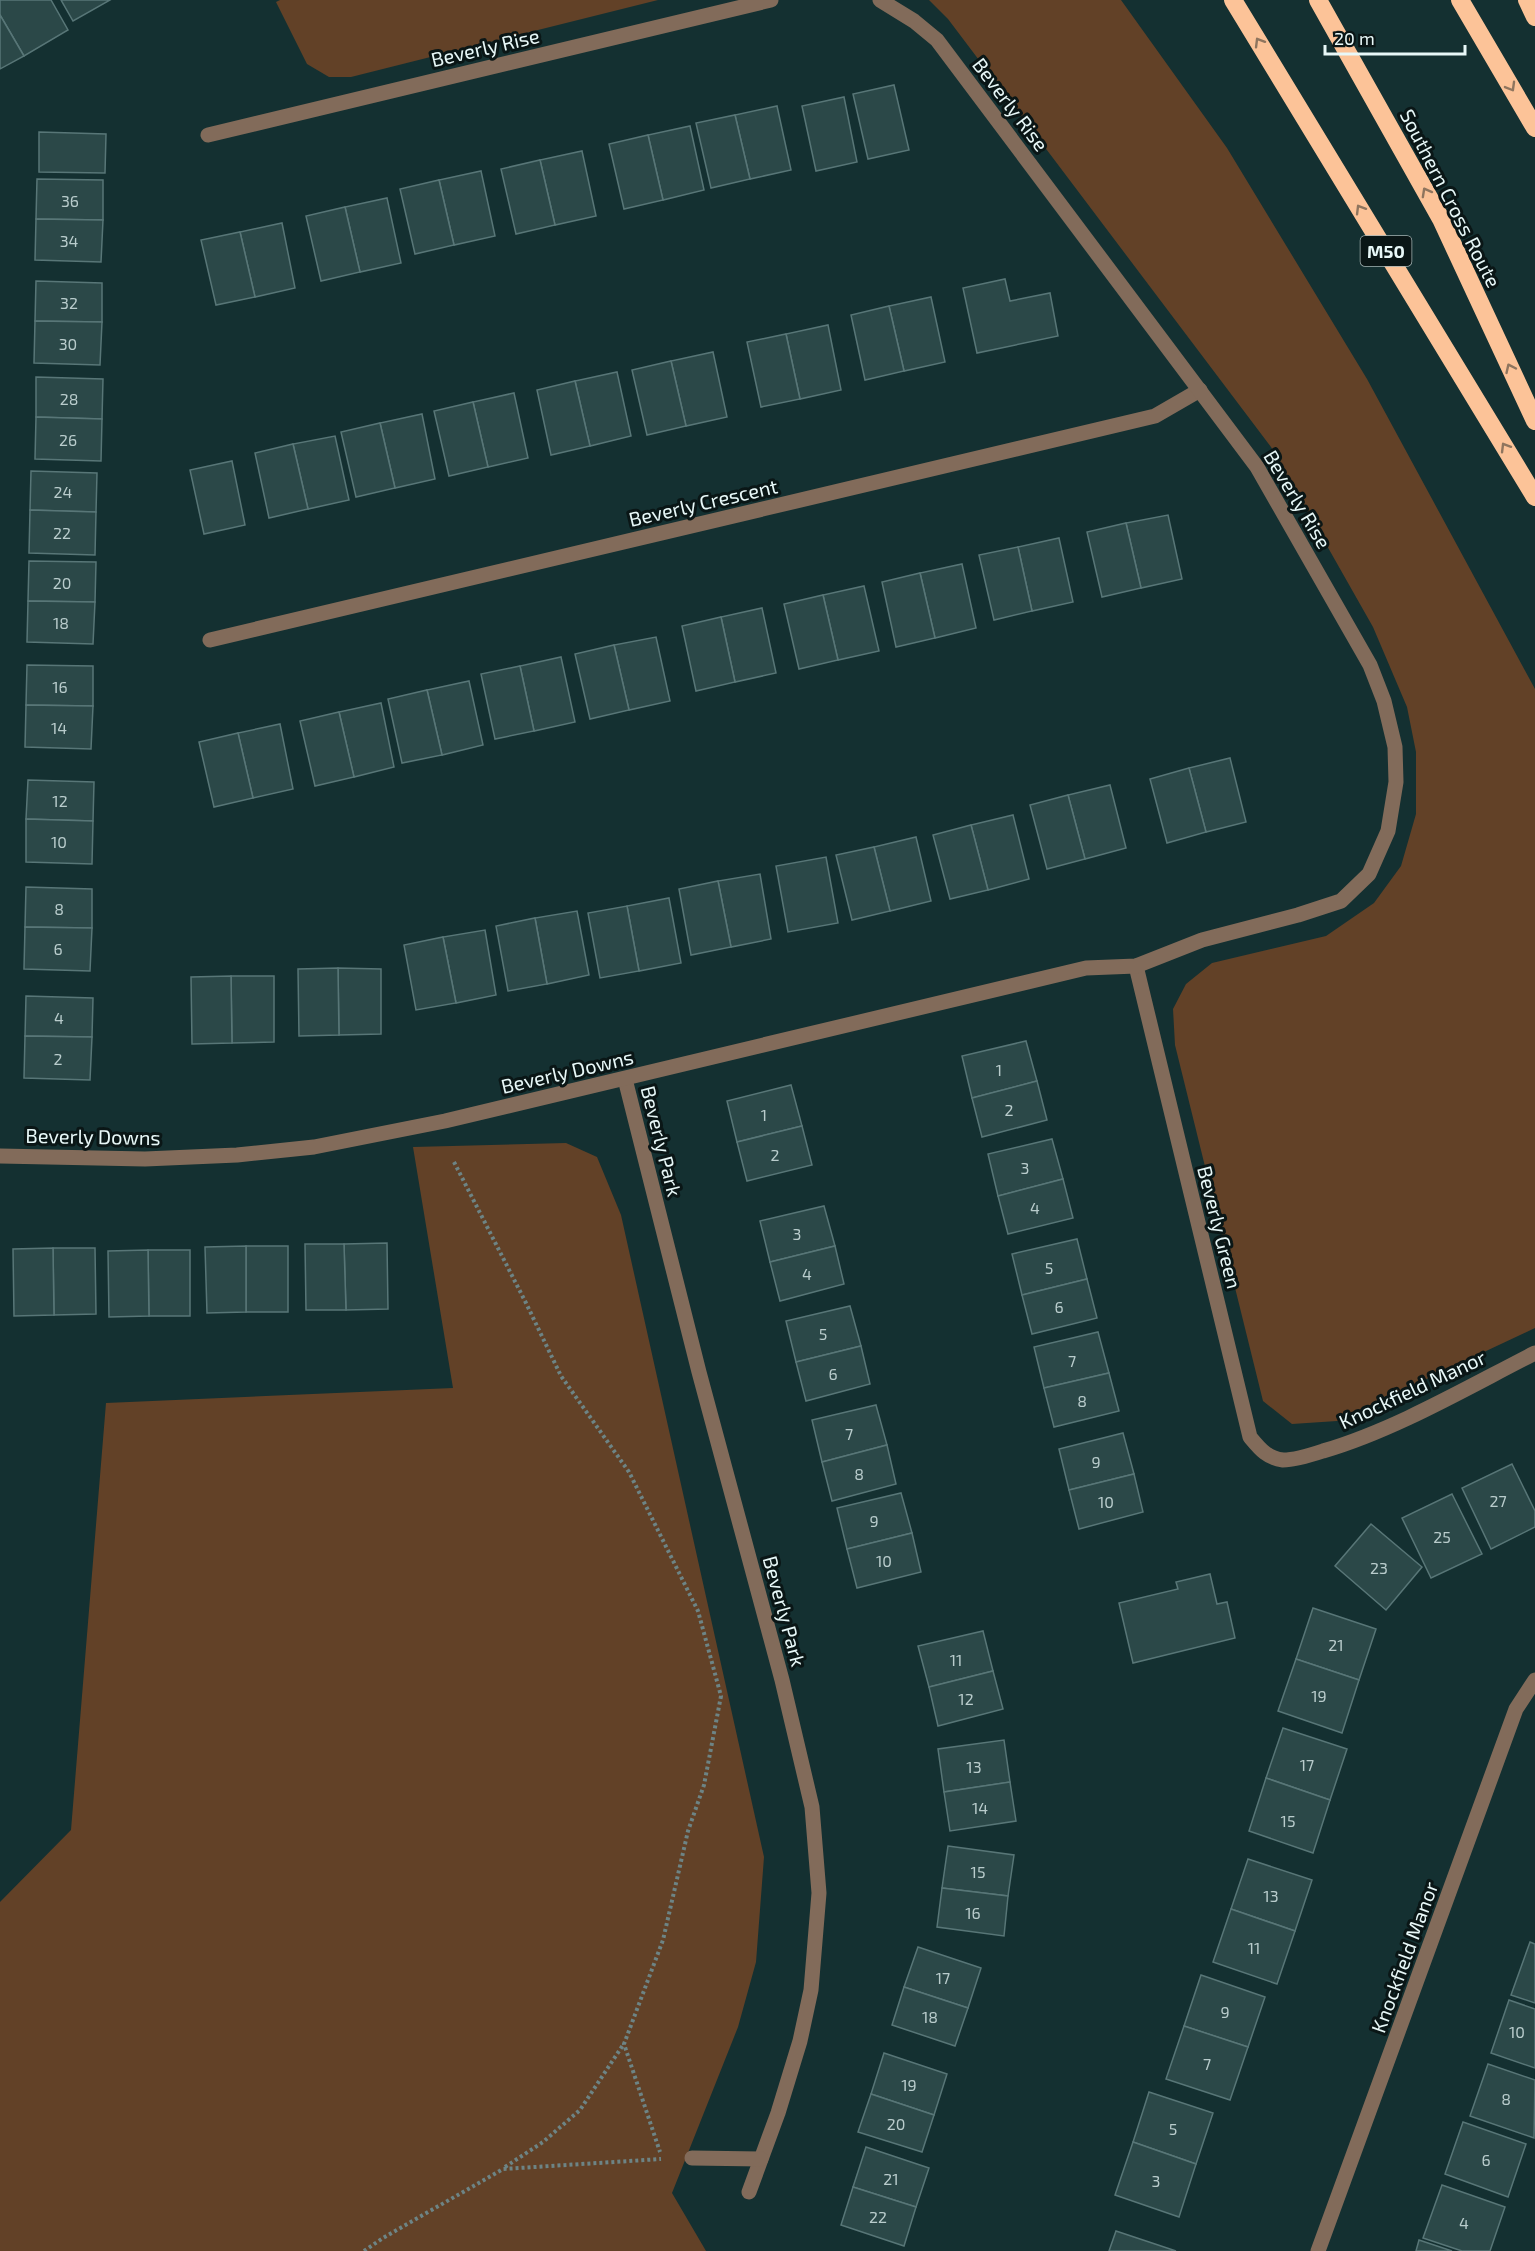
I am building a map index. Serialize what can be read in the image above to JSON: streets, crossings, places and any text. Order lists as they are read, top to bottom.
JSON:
{
  "streets": {
    "highway": ["Southern Cross Route", "M50"],
    "street": [
      "Beverly Rise",
      "Beverly Crescent",
      "Beverly Downs",
      "Beverly Park",
      "Beverly Green",
      "Knockfield Manor"
    ]
  },
  "crossings": [
    ["Beverly Rise", "Beverly Crescent"],
    ["Beverly Rise", "Beverly Downs"],
    ["Beverly Rise", "Beverly Green"],
    ["Beverly Downs", "Beverly Park"],
    ["Beverly Downs", "Beverly Green"],
    ["Beverly Green", "Knockfield Manor"]
  ],
  "house_numbers": [
    "36",
    "34",
    "32",
    "30",
    "28",
    "26",
    "24",
    "22",
    "20",
    "18",
    "16",
    "14",
    "12",
    "10",
    "8",
    "6",
    "4",
    "2",
    "1",
    "2",
    "1",
    "2",
    "3",
    "4",
    "3",
    "5",
    "4",
    "6",
    "5",
    "7",
    "6",
    "8",
    "7",
    "9",
    "8",
    "27",
    "10",
    "9",
    "25",
    "10",
    "23",
    "21",
    "11",
    "19",
    "12",
    "17",
    "13",
    "14",
    "15",
    "15",
    "13",
    "16",
    "11",
    "17",
    "9",
    "18",
    "10",
    "7",
    "19",
    "8",
    "20",
    "5",
    "6",
    "21",
    "3",
    "22",
    "4"
  ],
  "scale_bar": "20 m"
}
